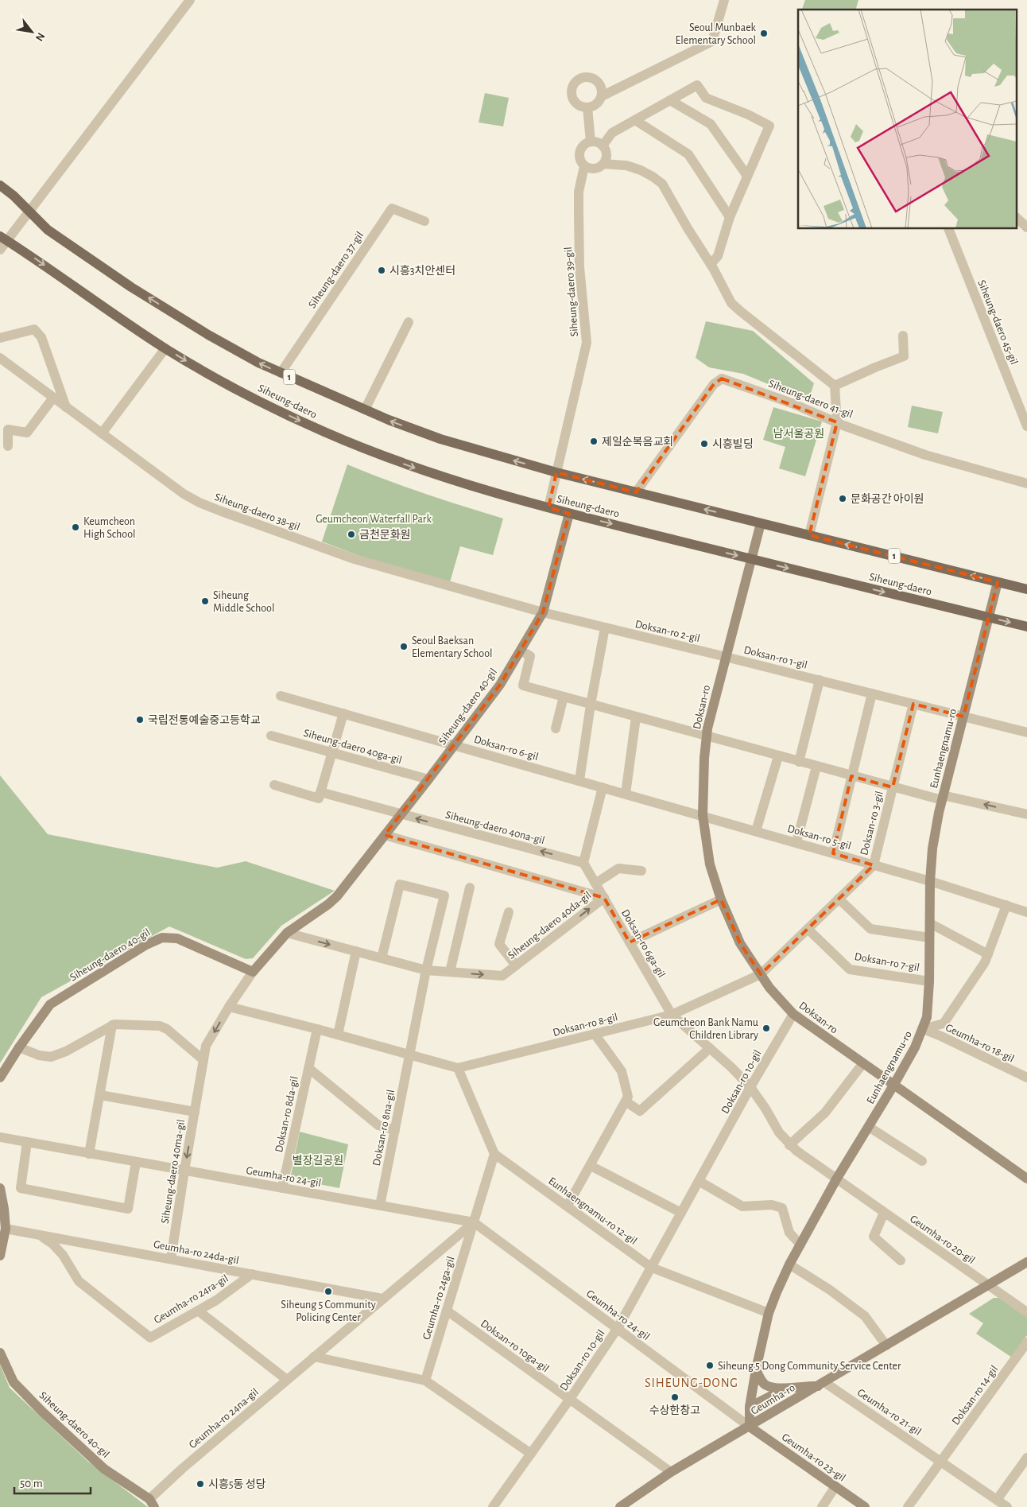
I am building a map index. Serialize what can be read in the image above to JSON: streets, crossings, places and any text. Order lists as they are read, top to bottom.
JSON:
{
  "streets": {
    "main road": ["1", "Siheung-daero"],
    "street": [
      "Siheung-daero 37-gil",
      "Siheung-daero 39-gil",
      "Siheung-daero 45-gil",
      "Siheung-daero 41-gil",
      "Siheung-daero 38-gil",
      "Doksan-ro 2-gil",
      "Doksan-ro 1-gil",
      "Siheung-daero 40-gil",
      "Doksan-ro",
      "Siheung-daero 40ga-gil",
      "Doksan-ro 6-gil",
      "Eunhaengnamu-ro",
      "Doksan-ro 3-gil",
      "Siheung-daero 40na-gil",
      "Doksan-ro 5-gil",
      "Siheung-daero 40da-gil",
      "Doksan-ro 6ga-gil",
      "Doksan-ro 7-gil",
      "Doksan-ro 8-gil",
      "Geumha-ro 18-gil",
      "Doksan-ro 10-gil",
      "Doksan-ro 8da-gil",
      "Doksan-ro 8na-gil",
      "Siheung-daero 40ma-gil",
      "Geumha-ro 24-gil",
      "Eunhaengnamu-ro 12-gil",
      "Geumha-ro 20-gil",
      "Geumha-ro 24da-gil",
      "Geumha-ro 24ga-gil",
      "Geumha-ro 24ra-gil",
      "Doksan-ro 10ga-gil",
      "Doksan-ro 14-gil",
      "Geumha-ro",
      "Geumha-ro 21-gil",
      "Geumha-ro 24na-gil",
      "Geumha-ro 23-gil"
    ]
  },
  "crossings": [
    ["Siheung-daero 37-gil", "Siheung-daero"],
    ["Siheung-daero 39-gil", "Siheung-daero"],
    ["Siheung-daero 41-gil", "Siheung-daero"],
    ["Siheung-daero", "Siheung-daero 40-gil"],
    ["Siheung-daero", "Doksan-ro"],
    ["Siheung-daero", "Eunhaengnamu-ro"],
    ["Siheung-daero 38-gil", "Doksan-ro 2-gil"],
    ["Siheung-daero 38-gil", "Siheung-daero 40-gil"],
    ["Doksan-ro 2-gil", "Doksan-ro 1-gil"],
    ["Doksan-ro 2-gil", "Siheung-daero 40-gil"],
    ["Doksan-ro 2-gil", "Doksan-ro"],
    ["Doksan-ro 1-gil", "Doksan-ro"],
    ["Doksan-ro 1-gil", "Eunhaengnamu-ro"],
    ["Siheung-daero 40-gil", "Siheung-daero 40ga-gil"],
    ["Siheung-daero 40-gil", "Doksan-ro 6-gil"],
    ["Siheung-daero 40-gil", "Doksan-ro 3-gil"],
    ["Siheung-daero 40-gil", "Siheung-daero 40na-gil"],
    ["Siheung-daero 40-gil", "Siheung-daero 40da-gil"],
    ["Siheung-daero 40-gil", "Siheung-daero 40ma-gil"],
    ["Siheung-daero 40-gil", "Geumha-ro 24na-gil"],
    ["Doksan-ro", "Doksan-ro 6-gil"],
    ["Doksan-ro", "Eunhaengnamu-ro"],
    ["Doksan-ro", "Doksan-ro 3-gil"],
    ["Doksan-ro", "Doksan-ro 5-gil"],
    ["Doksan-ro", "Doksan-ro 8-gil"],
    ["Doksan-ro", "Doksan-ro 10-gil"],
    ["Doksan-ro 6-gil", "Doksan-ro 5-gil"],
    ["Eunhaengnamu-ro", "Doksan-ro 3-gil"],
    ["Eunhaengnamu-ro", "Doksan-ro 5-gil"],
    ["Eunhaengnamu-ro", "Doksan-ro 7-gil"],
    ["Eunhaengnamu-ro", "Geumha-ro 18-gil"],
    ["Eunhaengnamu-ro", "Geumha-ro 24-gil"],
    ["Eunhaengnamu-ro", "Eunhaengnamu-ro 12-gil"],
    ["Eunhaengnamu-ro", "Geumha-ro 20-gil"],
    ["Eunhaengnamu-ro", "Geumha-ro"],
    ["Eunhaengnamu-ro", "Geumha-ro 23-gil"],
    ["Doksan-ro 3-gil", "Doksan-ro 5-gil"],
    ["Siheung-daero 40na-gil", "Doksan-ro 6ga-gil"],
    ["Siheung-daero 40da-gil", "Doksan-ro 6ga-gil"],
    ["Doksan-ro 6ga-gil", "Doksan-ro 8-gil"],
    ["Doksan-ro 6ga-gil", "Doksan-ro 10-gil"],
    ["Doksan-ro 6ga-gil", "Geumha-ro 20-gil"],
    ["Doksan-ro 8-gil", "Doksan-ro 8da-gil"],
    ["Doksan-ro 8-gil", "Doksan-ro 8na-gil"],
    ["Doksan-ro 8-gil", "Siheung-daero 40ma-gil"],
    ["Doksan-ro 10-gil", "Geumha-ro 24-gil"],
    ["Doksan-ro 10-gil", "Eunhaengnamu-ro 12-gil"],
    ["Doksan-ro 10-gil", "Geumha-ro 20-gil"],
    ["Doksan-ro 10-gil", "Doksan-ro 10ga-gil"],
    ["Doksan-ro 8da-gil", "Doksan-ro 8na-gil"],
    ["Doksan-ro 8da-gil", "Geumha-ro 24-gil"],
    ["Doksan-ro 8na-gil", "Geumha-ro 24-gil"],
    ["Siheung-daero 40ma-gil", "Geumha-ro 24-gil"],
    ["Siheung-daero 40ma-gil", "Geumha-ro 24da-gil"],
    ["Geumha-ro 24-gil", "Geumha-ro 24ga-gil"],
    ["Geumha-ro 24-gil", "Geumha-ro"],
    ["Geumha-ro 24-gil", "Geumha-ro 24na-gil"],
    ["Geumha-ro 24-gil", "Geumha-ro 23-gil"],
    ["Geumha-ro 20-gil", "Geumha-ro"],
    ["Geumha-ro 24da-gil", "Geumha-ro 24ra-gil"],
    ["Geumha-ro 24da-gil", "Geumha-ro 24na-gil"],
    ["Geumha-ro 24ga-gil", "Doksan-ro 10ga-gil"],
    ["Geumha-ro 24ga-gil", "Geumha-ro 24na-gil"],
    ["Doksan-ro 14-gil", "Geumha-ro 21-gil"],
    ["Geumha-ro", "Geumha-ro 21-gil"],
    ["Geumha-ro", "Geumha-ro 23-gil"]
  ],
  "one_way": ["Siheung-daero 40na-gil", "Siheung-daero 40da-gil"],
  "districts": ["SIHEUNG-DONG"],
  "parks": ["남서울공원", "Geumcheon Waterfall Park", "별장길공원"],
  "places": [
    "Seoul Munbaek Elementary School",
    "시흥3치안센터",
    "제일순복음교회",
    "시흥빌딩",
    "문화공간 아이원",
    "Keumcheon High School",
    "금천문화원",
    "Siheung Middle School",
    "Seoul Baeksan Elementary School",
    "국립전통예술중고등학교",
    "Geumcheon Bank Namu Children Library",
    "Siheung 5 Community Policing Center",
    "Siheung 5 Dong Community Service Center",
    "수상한창고",
    "시흥5동 성당"
  ],
  "scale_bar": "50 m",
  "north": "bottom right"
}
